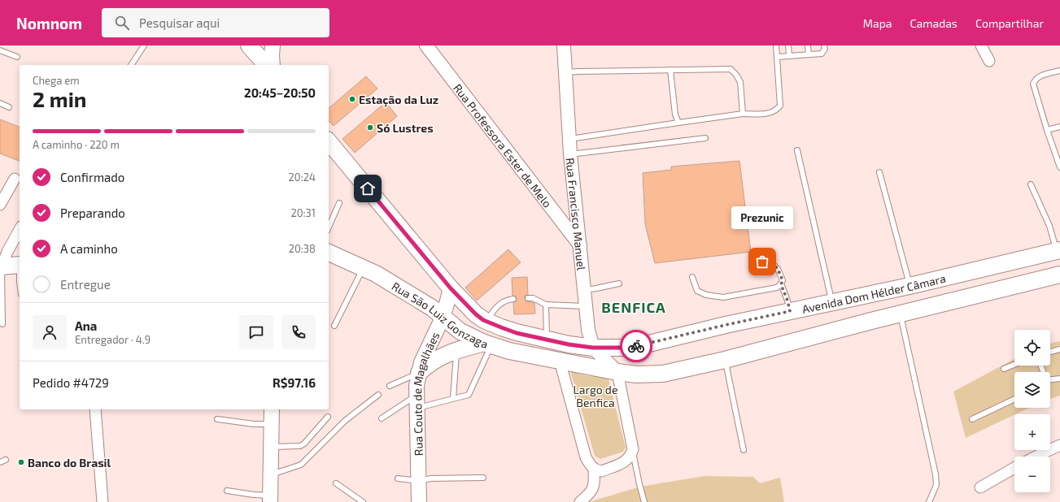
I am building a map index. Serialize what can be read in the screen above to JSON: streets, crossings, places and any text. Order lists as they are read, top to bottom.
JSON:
{
  "streets": {
    "main road": ["Avenida Dom Hélder Câmara", "Rua São Luiz Gonzaga", "Rua Couto de Magalhães"],
    "street": ["Rua Professora Ester de Melo", "Rua Francisco Manuel"]
  },
  "crossings": [
    ["Rua Professora Ester de Melo", "Rua Francisco Manuel"],
    ["Rua Francisco Manuel", "Avenida Dom Hélder Câmara"],
    ["Avenida Dom Hélder Câmara", "Rua Couto de Magalhães"],
    ["Rua São Luiz Gonzaga", "Rua Couto de Magalhães"]
  ],
  "districts": ["BENFICA"],
  "parks": ["Largo de Benfica"],
  "places": [
    "Estação da Luz",
    "Só Lustres",
    "Prezunic",
    "Banco do Brasil"
  ],
  "page": {
    "header": "Nomnom",
    "search": "Pesquisar aqui",
    "nav": ["Mapa", "Camadas", "Compartilhar"],
    "heading": ["2 min", "Chega em", "20:45–20:50"],
    "panel": [
      "Ana",
      "Entregador · 4.9",
      "Pedido #4729",
      "R$97.16"
    ],
    "bar": "A caminho · 220 m",
    "list": [
      ["Confirmado", "20:24"],
      ["Preparando", "20:31"],
      ["A caminho", "20:38"],
      "Entregue"
    ],
    "bubble": "Prezunic",
    "map_buttons": ["+", "−"]
  }
}
